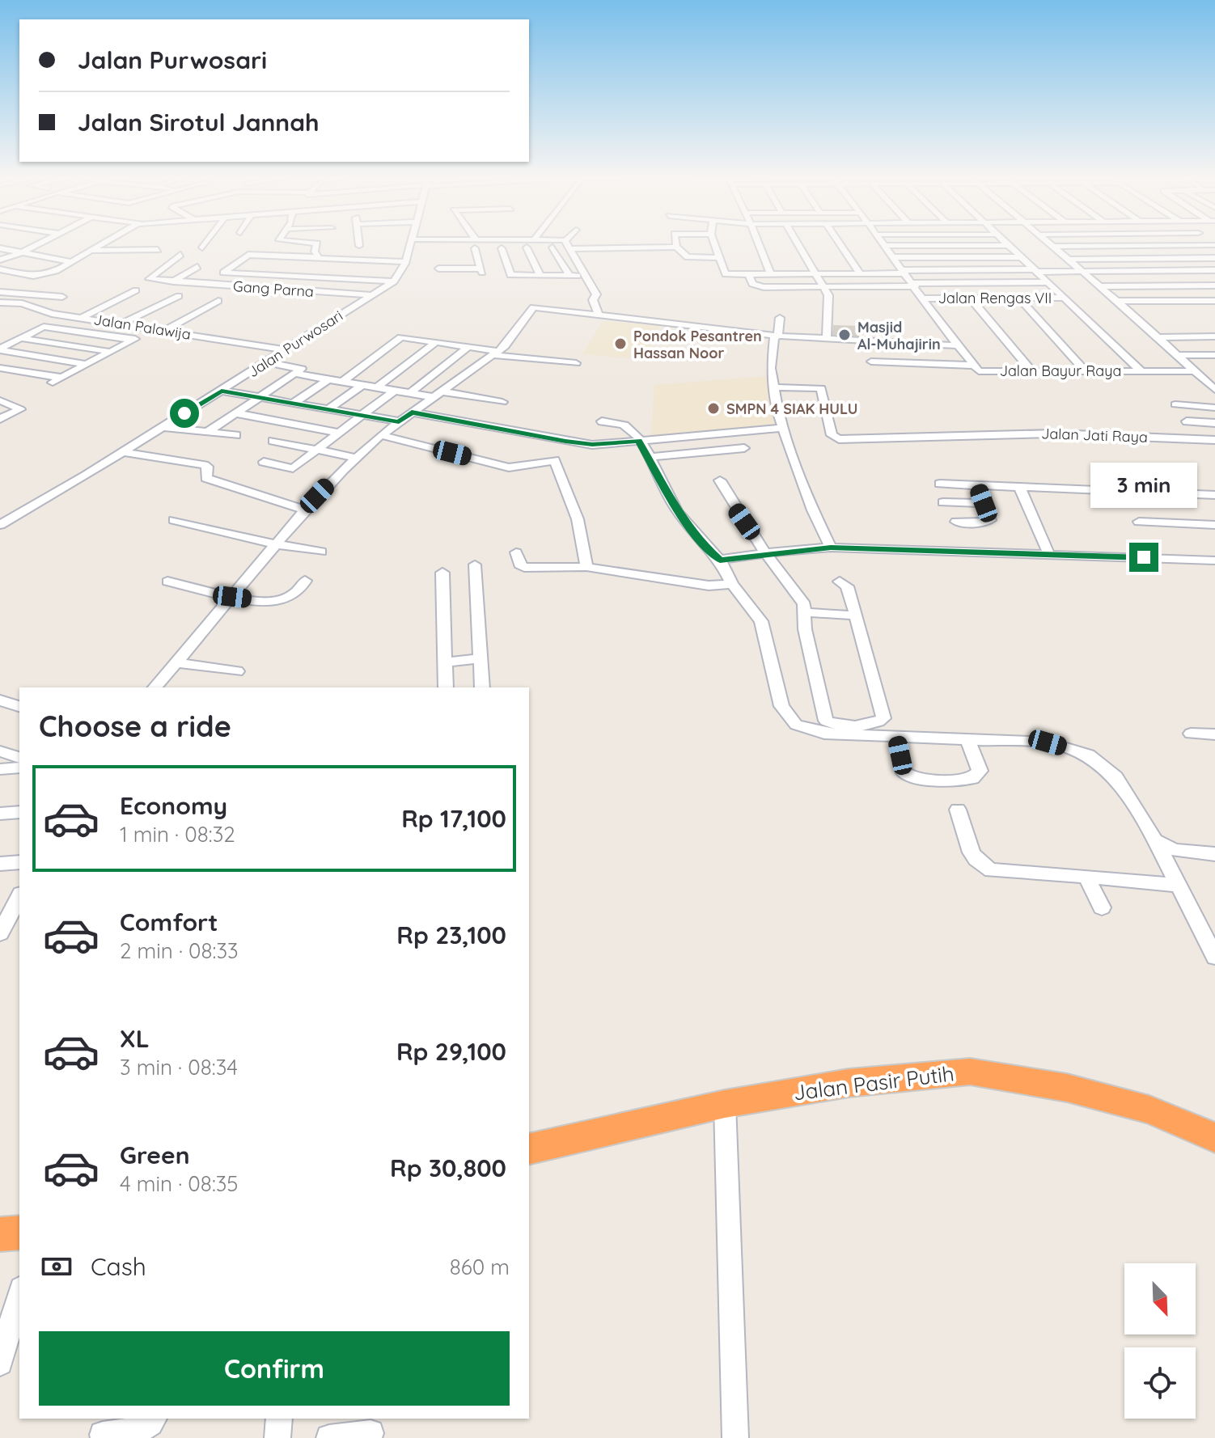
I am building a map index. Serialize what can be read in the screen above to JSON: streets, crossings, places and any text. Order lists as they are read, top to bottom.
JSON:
{
  "streets": {
    "highway": ["Jalan Pasir Putih"],
    "street": [
      "Gang Parna",
      "Jalan Rengas VII",
      "Jalan Palawija",
      "Jalan Purwosari",
      "Jalan Bayur Raya",
      "Jalan Jati Raya"
    ]
  },
  "crossings": [
    ["Gang Parna", "Jalan Purwosari"],
    ["Jalan Rengas VII", "Jalan Bayur Raya"],
    ["Jalan Palawija", "Jalan Purwosari"]
  ],
  "places": ["Masjid Al-Muhajirin", "Pondok Pesantren Hassan Noor", "SMPN 4 SIAK HULU"],
  "north": "bottom right",
  "page": {
    "banner": ["Jalan Purwosari", "Jalan Sirotul Jannah"],
    "bubble": "3 min",
    "heading": "Choose a ride",
    "list": [
      {
        "name": "Economy",
        "note": "1 min · 08:32",
        "value": "Rp 17,100"
      },
      {
        "name": "Comfort",
        "note": "2 min · 08:33",
        "value": "Rp 23,100"
      },
      {
        "name": "XL",
        "note": "3 min · 08:34",
        "value": "Rp 29,100"
      },
      {
        "name": "Green",
        "note": "4 min · 08:35",
        "value": "Rp 30,800"
      }
    ],
    "pay": ["Cash", "860 m"],
    "buttons": "Confirm"
  }
}
